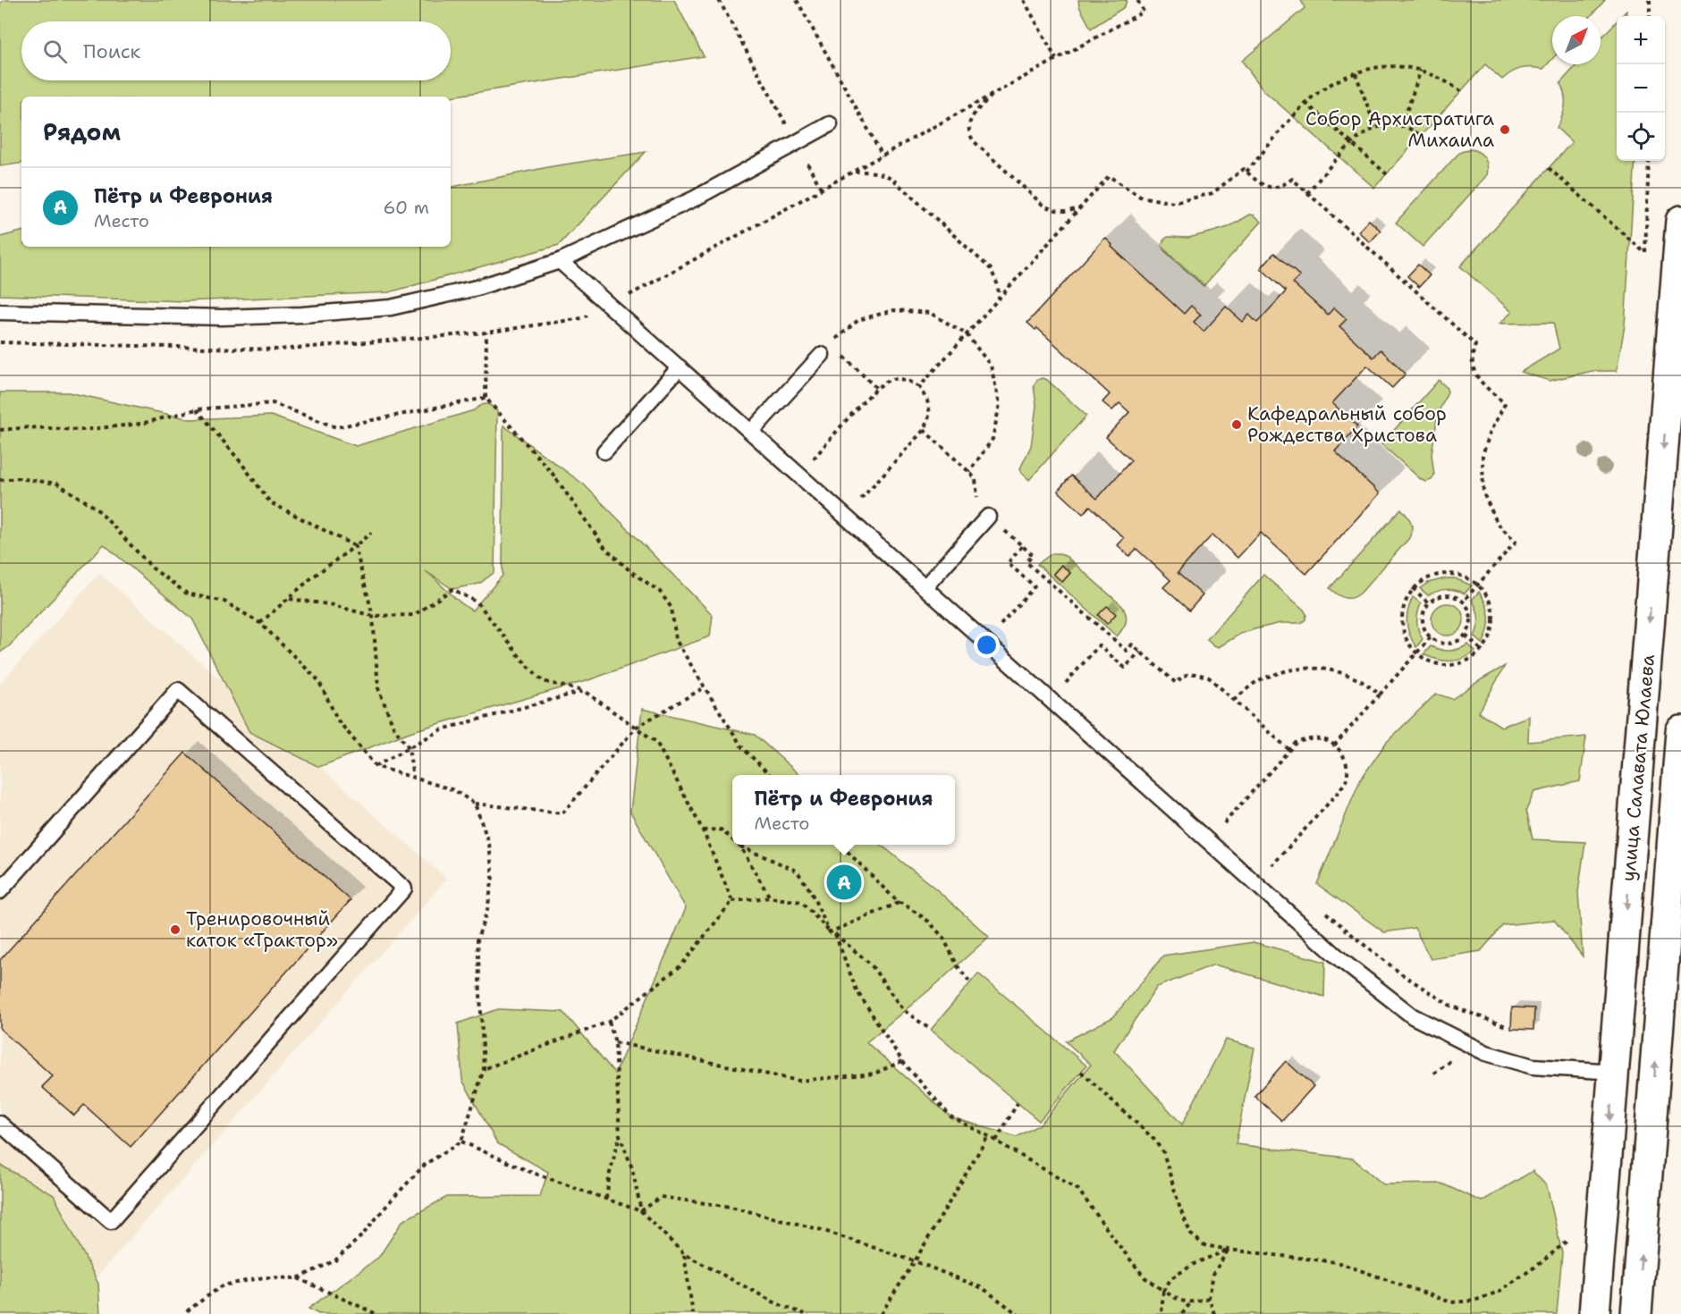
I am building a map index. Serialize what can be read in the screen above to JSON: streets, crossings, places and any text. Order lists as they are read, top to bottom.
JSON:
{
  "streets": {
    "main road": ["улица Салавата Юлаева"]
  },
  "places": ["Собор Архистратига Михаила", "Кафедральный собор Рождества Христова", "Тренировочный каток «Трактор»"],
  "north": "top right",
  "page": {
    "map_buttons": ["+", "−"],
    "search": "Поиск",
    "heading": "Рядом",
    "list": [
      {
        "mark": "A",
        "name": "Пётр и Феврония",
        "note": "Место",
        "value": "60 m"
      }
    ],
    "popup": ["Пётр и Феврония", "Место"],
    "pins": "A"
  }
}
